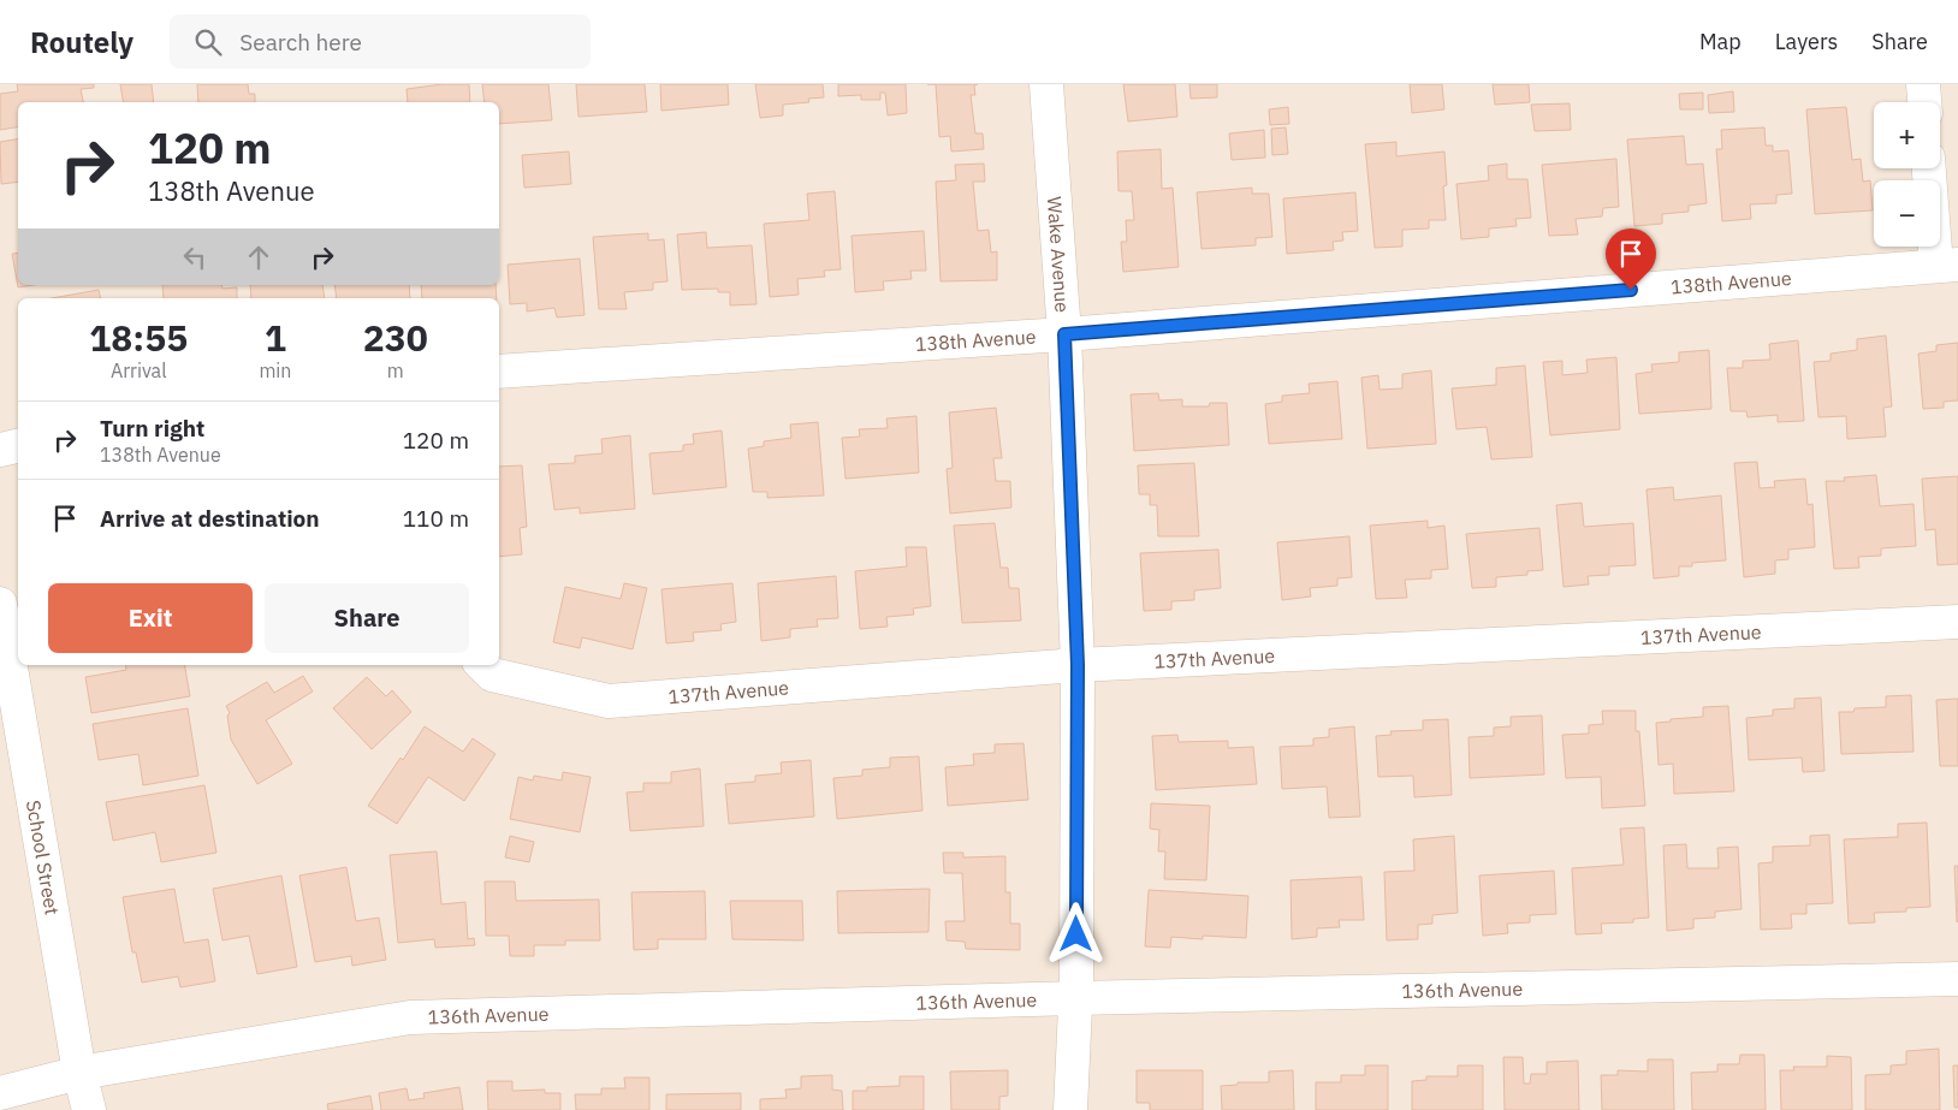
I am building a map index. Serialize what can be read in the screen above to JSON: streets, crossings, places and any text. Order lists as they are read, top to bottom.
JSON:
{
  "streets": {
    "street": [
      "Wake Avenue",
      "138th Avenue",
      "137th Avenue",
      "School Street",
      "136th Avenue"
    ]
  },
  "crossings": [
    ["Wake Avenue", "138th Avenue"],
    ["Wake Avenue", "137th Avenue"],
    ["Wake Avenue", "136th Avenue"],
    ["School Street", "136th Avenue"]
  ],
  "page": {
    "header": "Routely",
    "search": "Search here",
    "nav": ["Map", "Layers", "Share"],
    "map_buttons": ["+", "−"],
    "turn": ["120 m", "138th Avenue"],
    "eta": [
      "18:55",
      "Arrival",
      "1",
      "min",
      "230",
      "m"
    ],
    "list": [
      {
        "name": "Turn right",
        "note": "138th Avenue",
        "value": "120 m"
      },
      {
        "name": "Arrive at destination",
        "value": "110 m"
      }
    ],
    "buttons": ["Exit", "Share"]
  }
}
